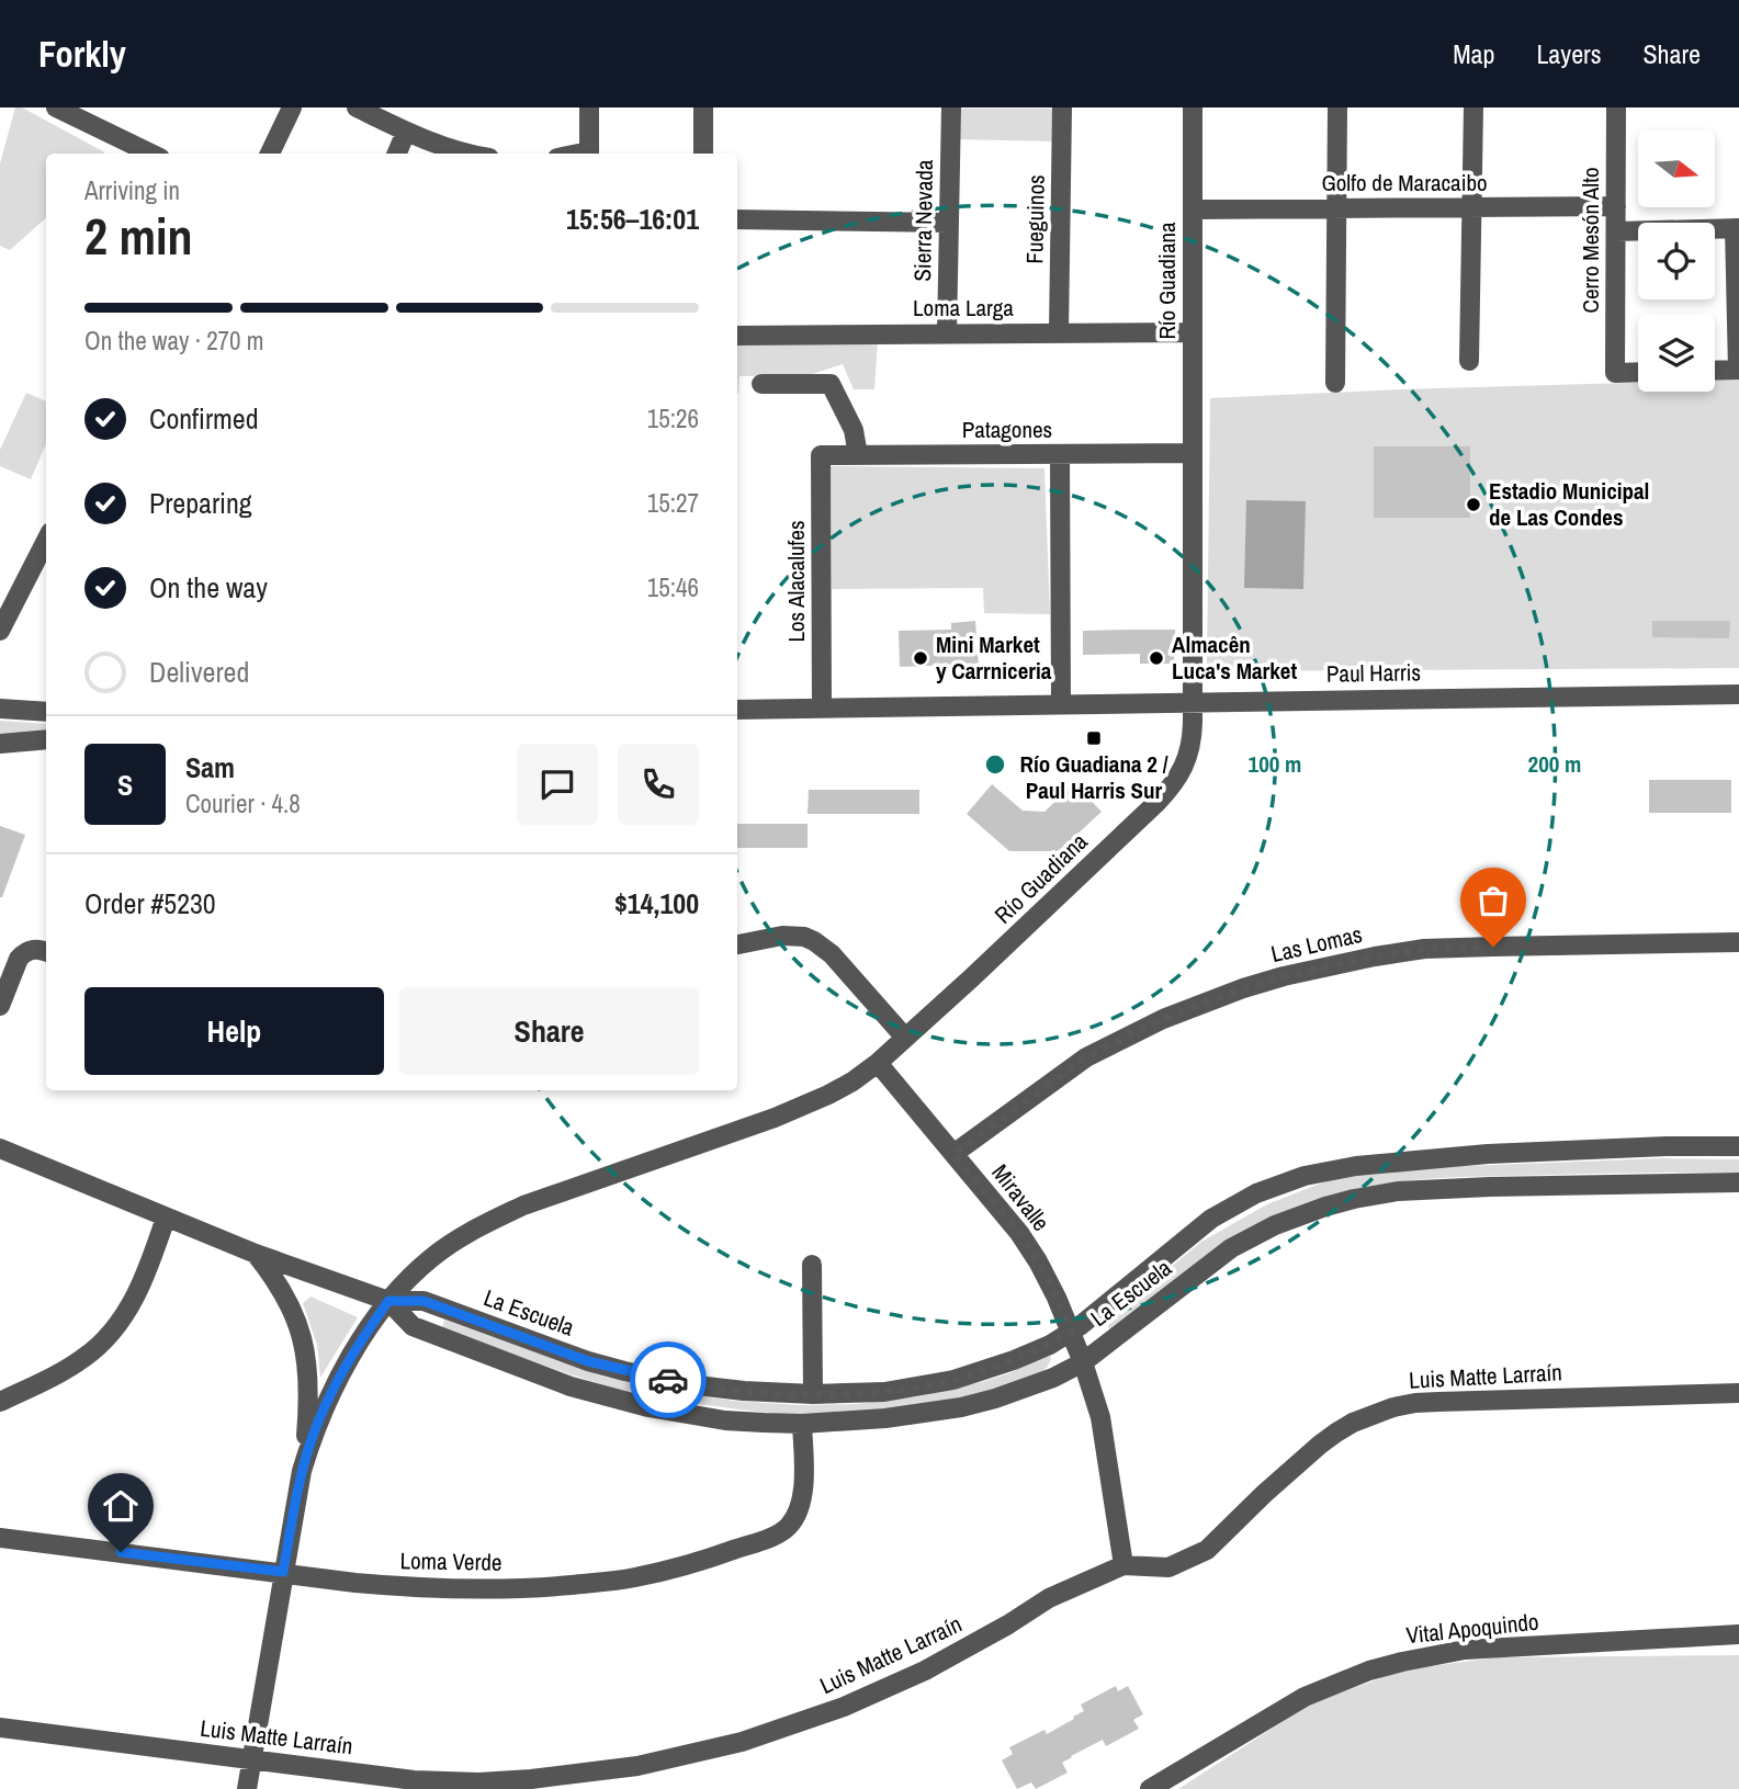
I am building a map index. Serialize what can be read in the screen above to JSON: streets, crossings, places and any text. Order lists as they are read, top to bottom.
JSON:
{
  "streets": {
    "street": [
      "Golfo de Maracaibo",
      "Fueguinos",
      "Sierra Nevada",
      "Cerro Mesón Alto",
      "Río Guadiana",
      "Loma Larga",
      "Patagones",
      "Los Alacalufes",
      "Paul Harris",
      "Las Lomas",
      "Miravalle",
      "La Escuela",
      "Luis Matte Larraín",
      "Loma Verde",
      "Vital Apoquindo"
    ]
  },
  "crossings": [
    ["Golfo de Maracaibo", "Cerro Mesón Alto"],
    ["Golfo de Maracaibo", "Río Guadiana"],
    ["Fueguinos", "Loma Larga"],
    ["Sierra Nevada", "Loma Larga"],
    ["Río Guadiana", "Loma Larga"],
    ["Río Guadiana", "Patagones"],
    ["Río Guadiana", "Paul Harris"],
    ["Río Guadiana", "Miravalle"],
    ["Río Guadiana", "La Escuela"],
    ["Patagones", "Los Alacalufes"],
    ["Los Alacalufes", "Paul Harris"],
    ["Las Lomas", "Miravalle"],
    ["Miravalle", "La Escuela"],
    ["Miravalle", "Luis Matte Larraín"],
    ["La Escuela", "Loma Verde"]
  ],
  "places": {
    "other": ["Estadio Municipal de Las Condes", "Mini Market y Carrniceria", "Almacên Luca's Market"],
    "transit": ["Río Guadiana 2 / Paul Harris Sur"]
  },
  "north": "right",
  "page": {
    "header": "Forkly",
    "nav": ["Map", "Layers", "Share"],
    "heading": ["2 min", "Arriving in", "15:56–16:01"],
    "panel": [
      "Sam",
      "Courier · 4.8",
      "Order #5230",
      "$14,100"
    ],
    "bar": "On the way · 270 m",
    "list": [
      ["Confirmed", "15:26"],
      ["Preparing", "15:27"],
      ["On the way", "15:46"],
      "Delivered"
    ],
    "round": "S",
    "buttons": ["Help", "Share"]
  },
  "rings": ["100 m", "200 m"]
}
